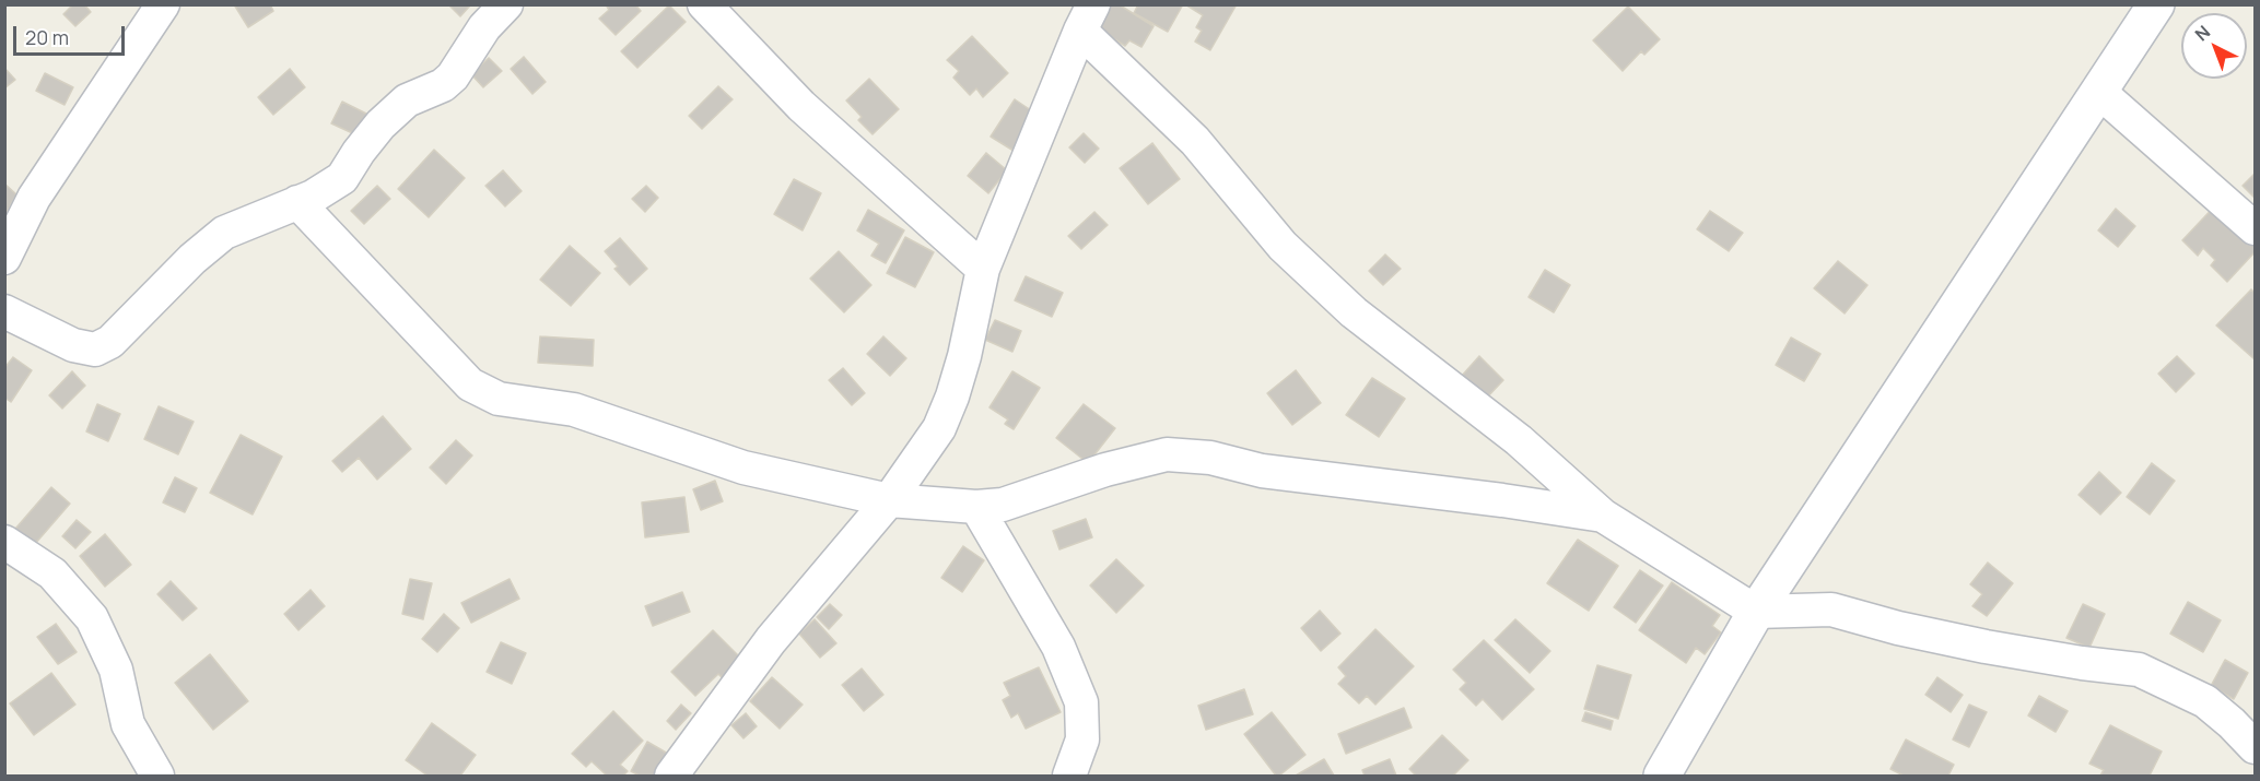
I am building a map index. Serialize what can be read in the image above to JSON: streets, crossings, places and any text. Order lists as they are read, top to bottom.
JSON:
{
  "scale_bar": "20 m",
  "north": "top left"
}
